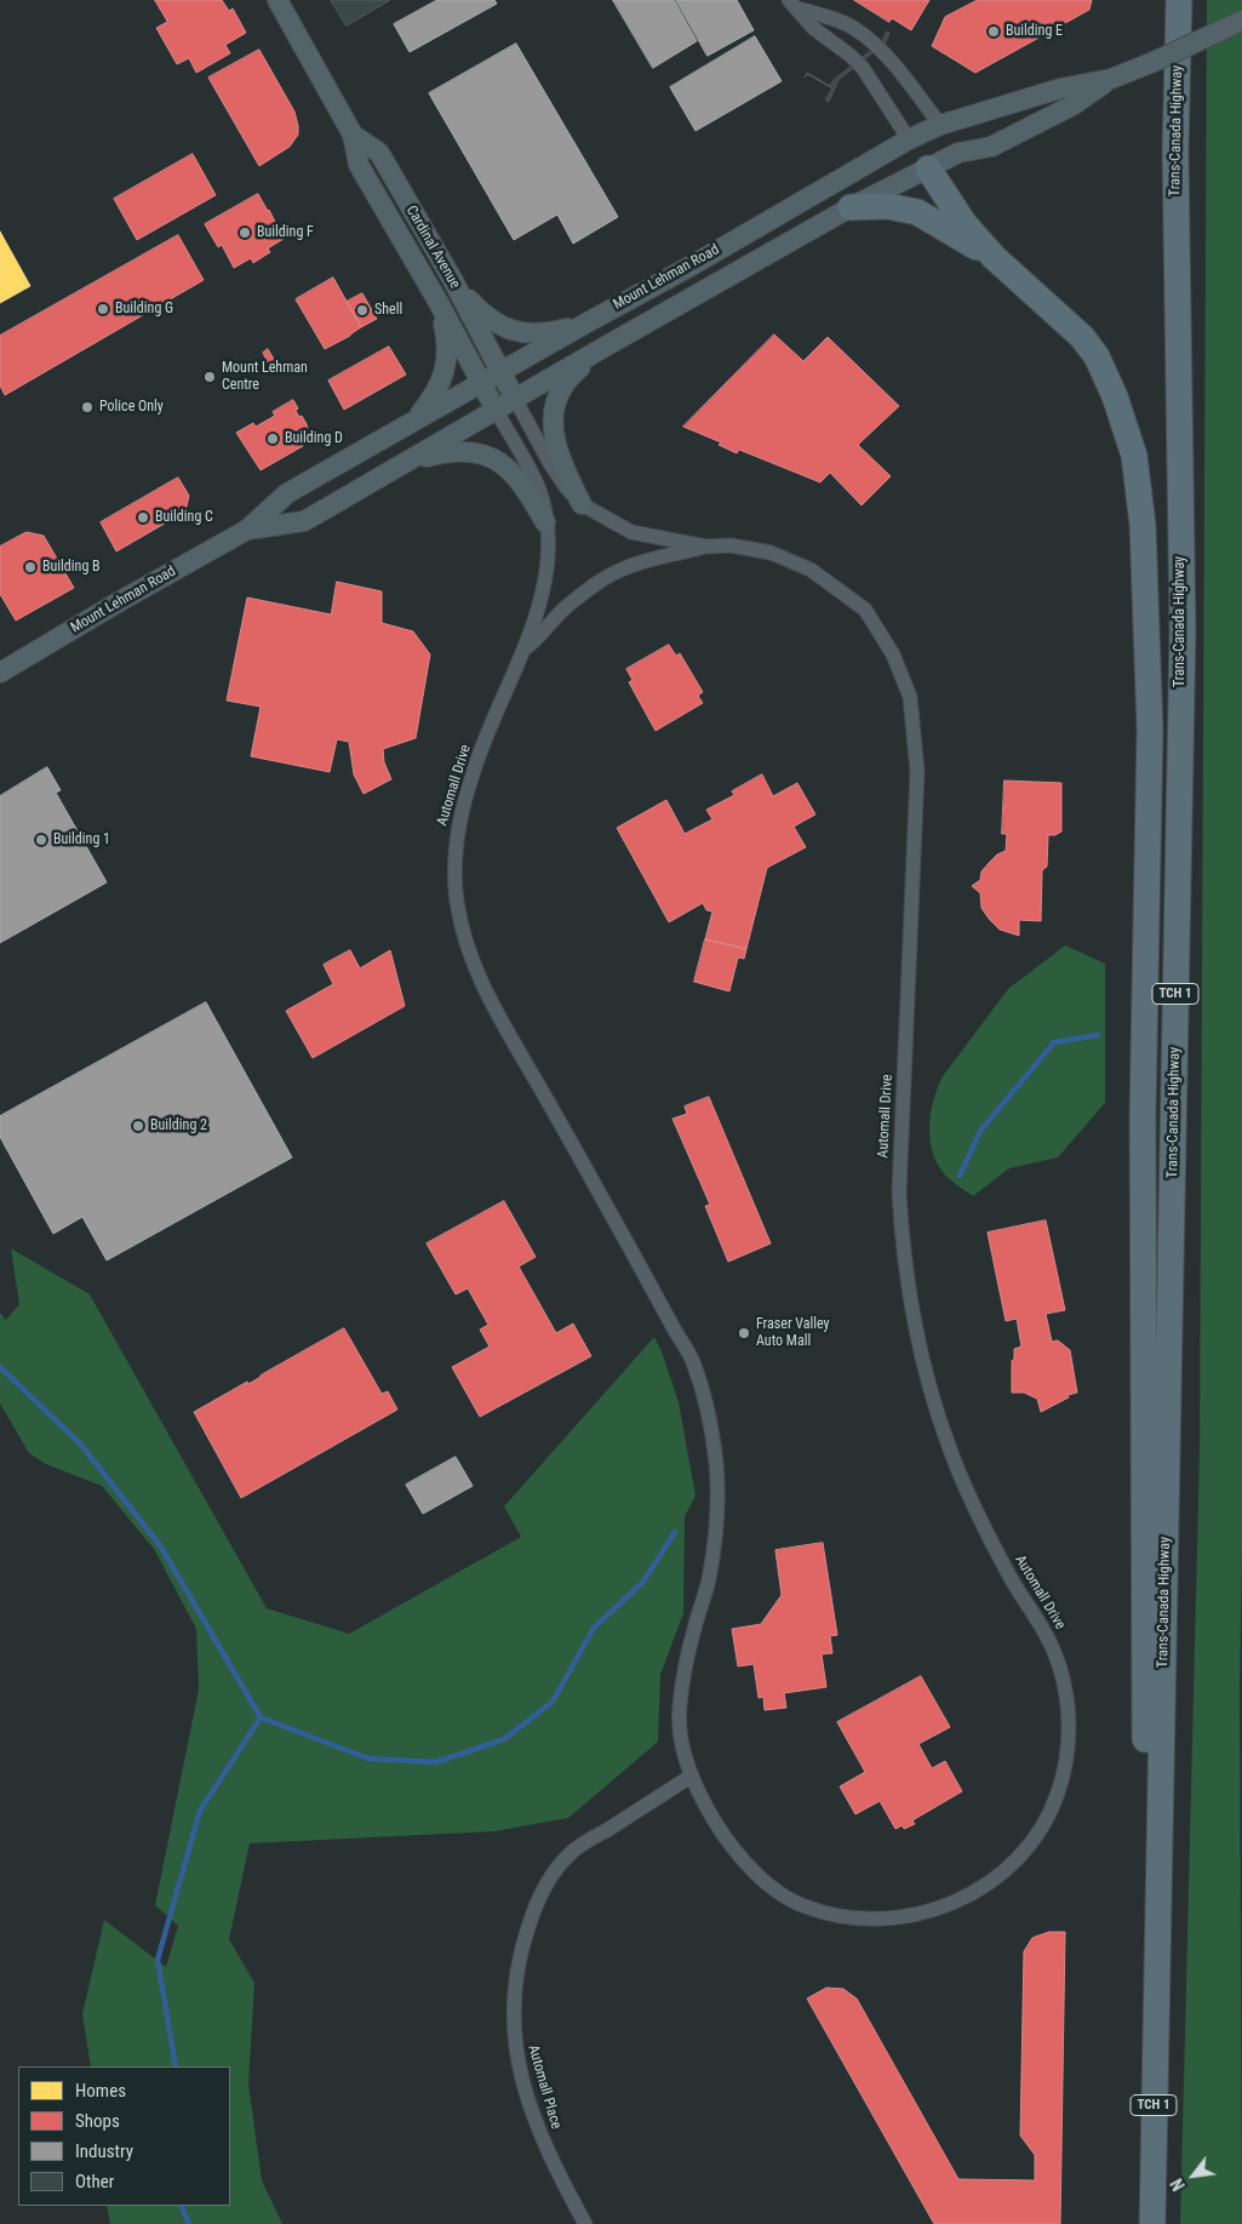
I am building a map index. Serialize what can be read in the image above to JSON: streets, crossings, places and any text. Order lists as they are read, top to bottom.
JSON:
{
  "streets": {
    "highway": ["Trans-Canada Highway", "TCH 1"],
    "main road": ["Cardinal Avenue", "Mount Lehman Road"],
    "street": ["Automall Drive", "Automall Place"]
  },
  "crossings": [
    ["Cardinal Avenue", "Mount Lehman Road"],
    ["Cardinal Avenue", "Automall Drive"],
    ["Mount Lehman Road", "Automall Drive"],
    ["Automall Drive", "Automall Place"]
  ],
  "places": [
    "Building E",
    "Building F",
    "Building G",
    "Shell",
    "Mount Lehman Centre",
    "Police Only",
    "Building D",
    "Building C",
    "Building B",
    "Building 1",
    "Building 2",
    "Fraser Valley Auto Mall"
  ],
  "legend": [
    "Homes",
    "Shops",
    "Industry",
    "Other"
  ],
  "north": "bottom left"
}
